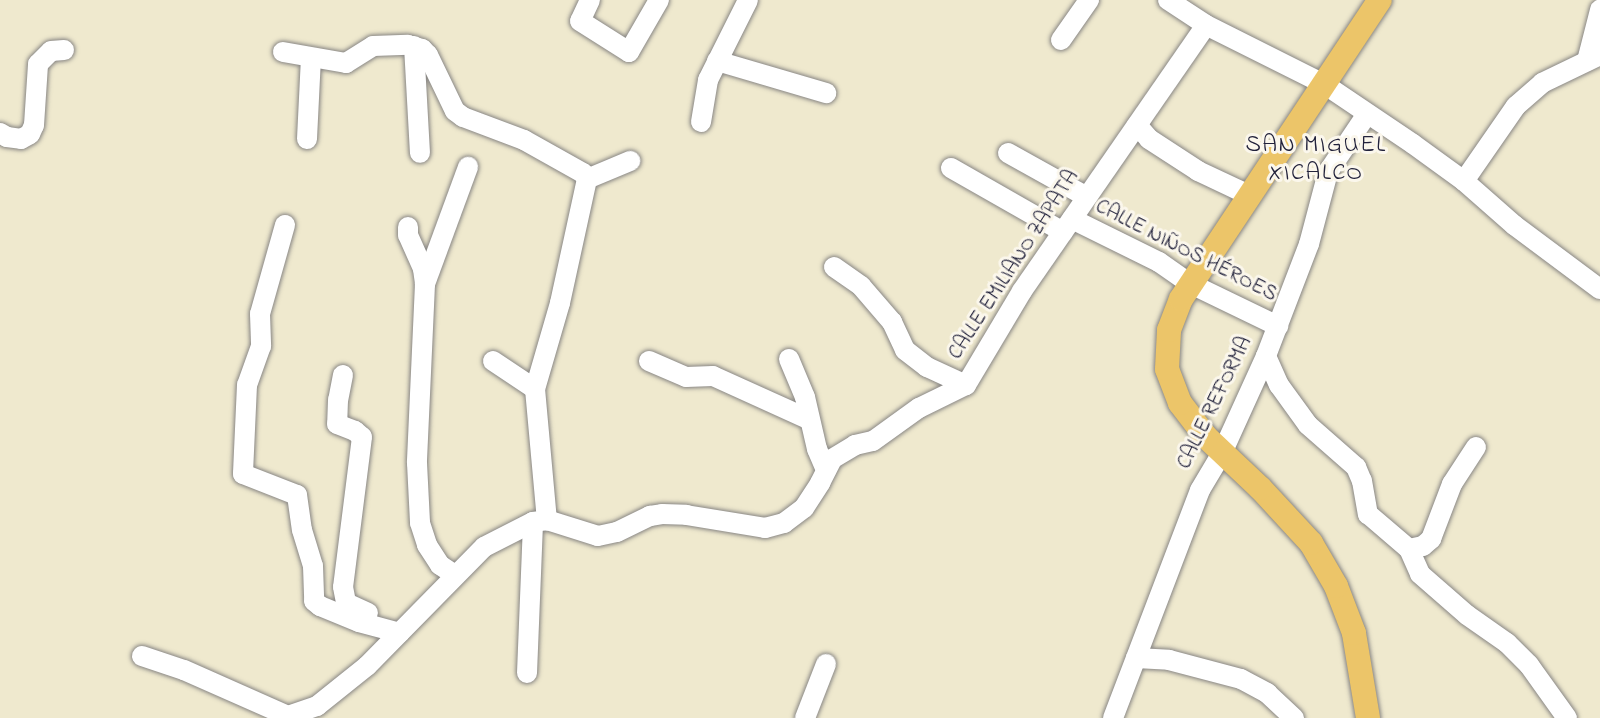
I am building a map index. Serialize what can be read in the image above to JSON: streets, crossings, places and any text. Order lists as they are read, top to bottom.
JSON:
{
  "streets": {
    "street": ["CALLE NIÑOS HÉROES", "CALLE EMILIANO ZAPATA", "CALLE REFORMA"]
  },
  "crossings": [
    ["CALLE NIÑOS HÉROES", "CALLE EMILIANO ZAPATA"],
    ["CALLE NIÑOS HÉROES", "CALLE REFORMA"]
  ],
  "districts": ["SAN MIGUEL XICALCO"]
}
